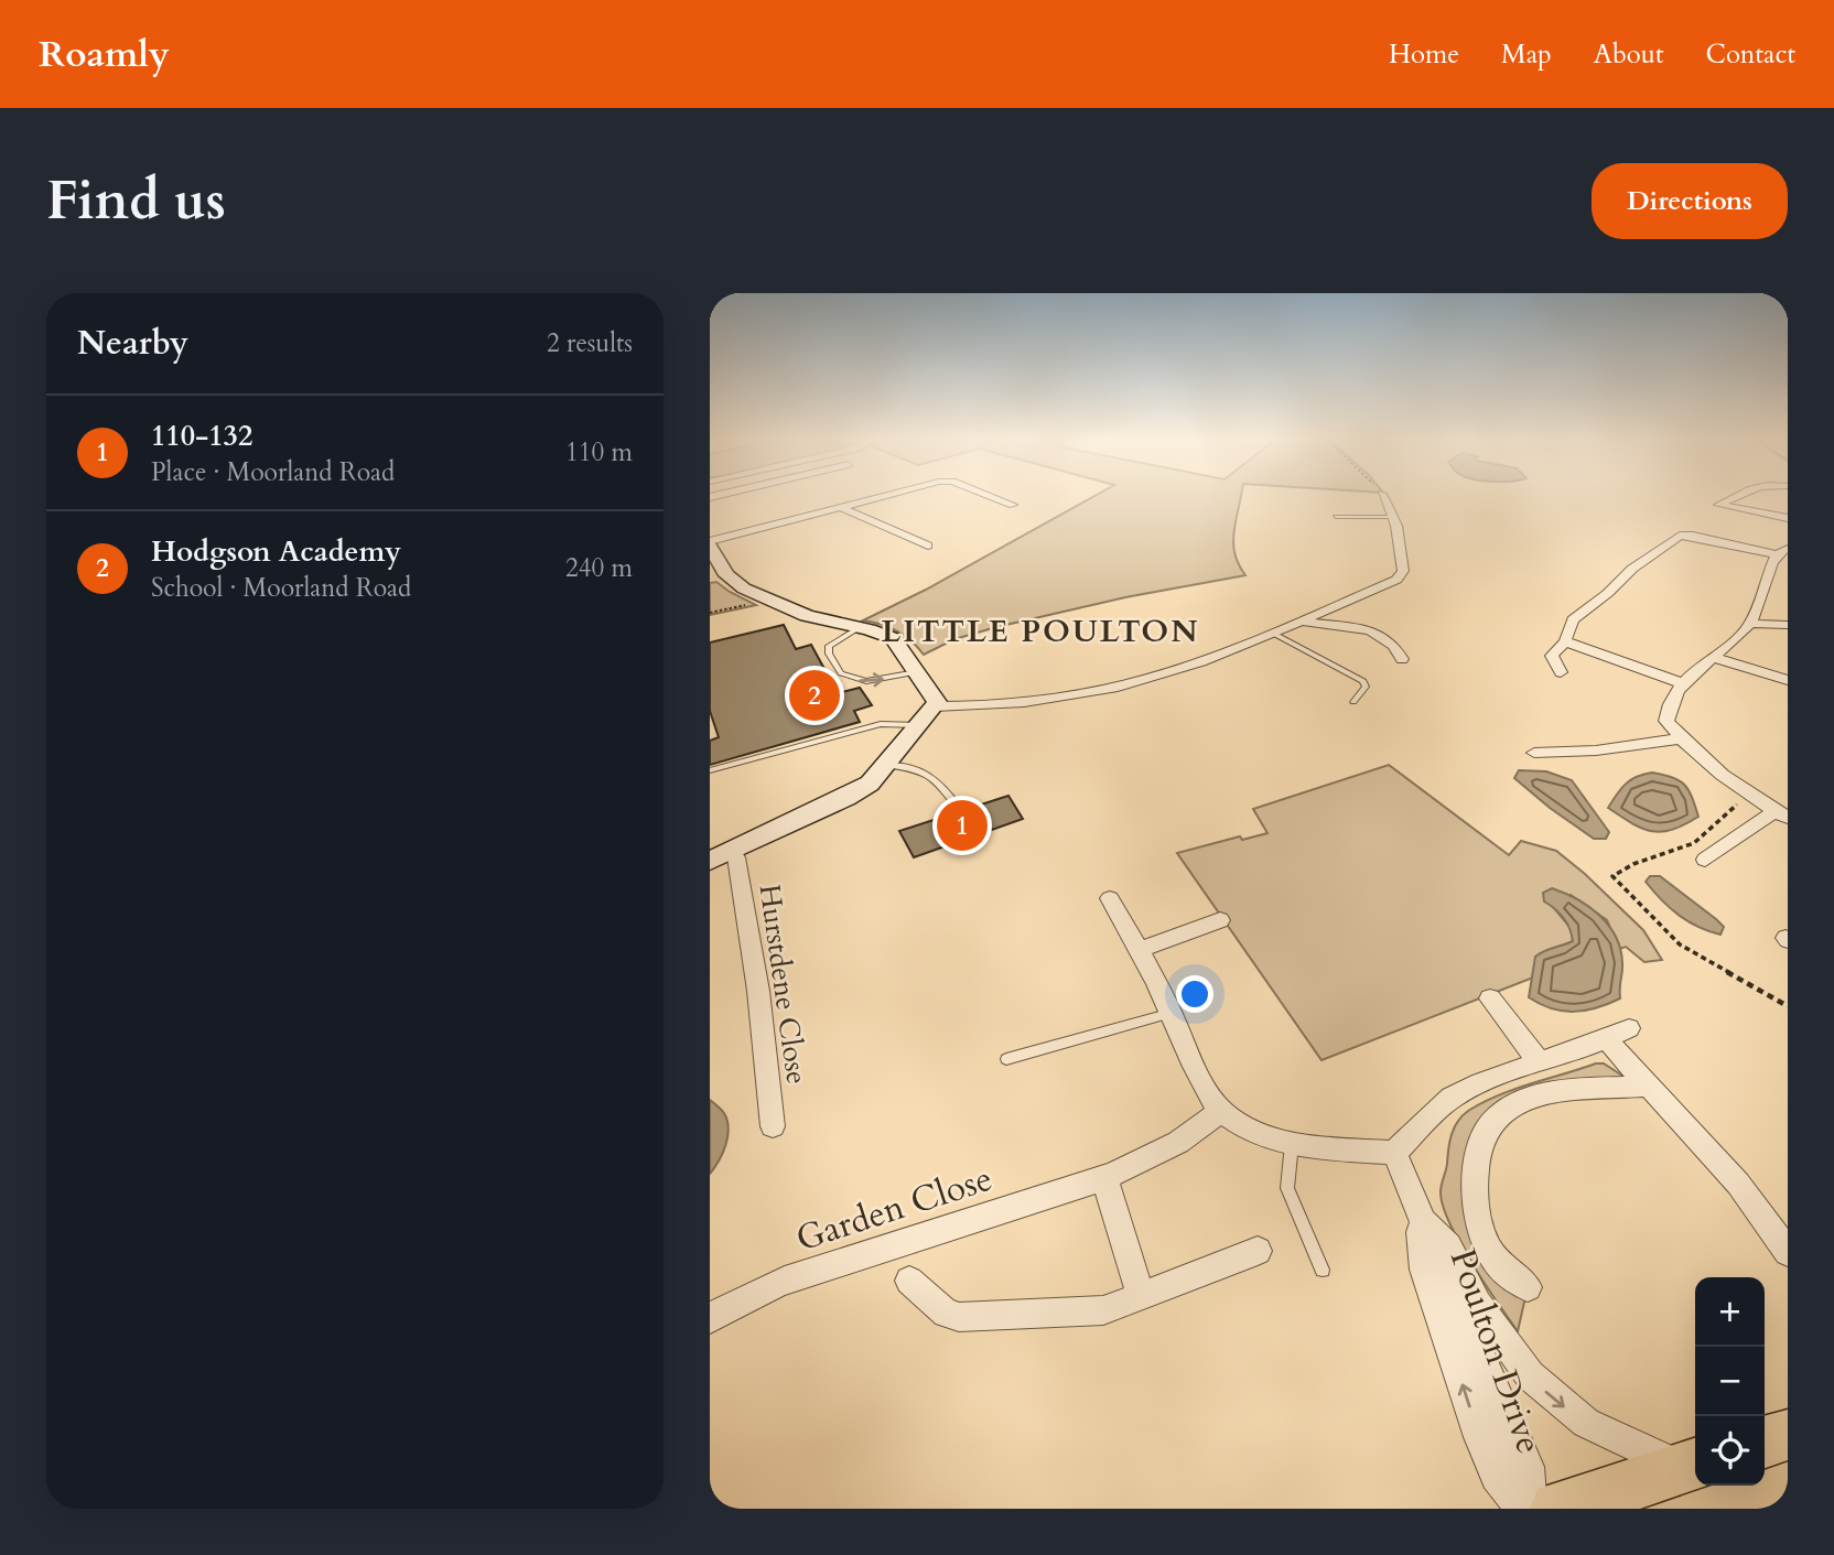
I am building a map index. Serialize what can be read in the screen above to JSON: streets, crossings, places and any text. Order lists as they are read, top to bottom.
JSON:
{
  "streets": {
    "street": ["Hurstdene Close", "Garden Close", "Poulton Drive"]
  },
  "districts": ["LITTLE POULTON"],
  "page": {
    "header": "Roamly",
    "nav": [
      "Home",
      "Map",
      "About",
      "Contact"
    ],
    "buttons": "Directions",
    "title": "Find us",
    "heading": ["Nearby", "2 results"],
    "list": [
      {
        "mark": "1",
        "name": "110-132",
        "note": "Place · Moorland Road",
        "value": "110 m"
      },
      {
        "mark": "2",
        "name": "Hodgson Academy",
        "note": "School · Moorland Road",
        "value": "240 m"
      }
    ],
    "pins": ["2", "1"],
    "map_buttons": ["+", "−"]
  }
}
